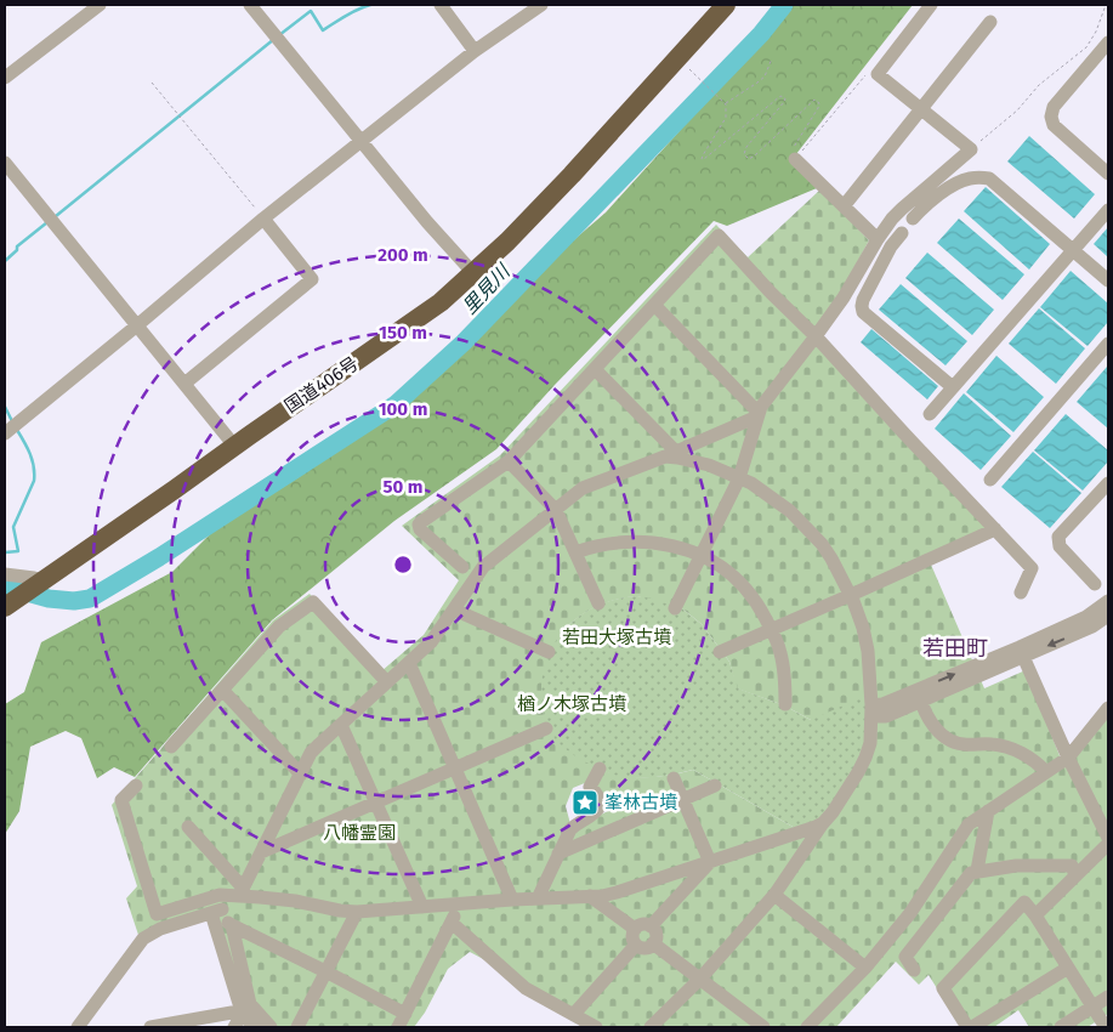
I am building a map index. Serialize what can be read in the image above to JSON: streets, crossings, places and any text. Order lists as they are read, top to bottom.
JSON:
{
  "streets": {
    "highway": ["国道406号"]
  },
  "districts": ["若田町"],
  "water": ["里見川"],
  "parks": ["若田大塚古墳", "楢ノ木塚古墳", "八幡霊園"],
  "places": {
    "place": ["峯林古墳"]
  },
  "rings": [
    "200 m",
    "150 m",
    "100 m",
    "50 m"
  ]
}
